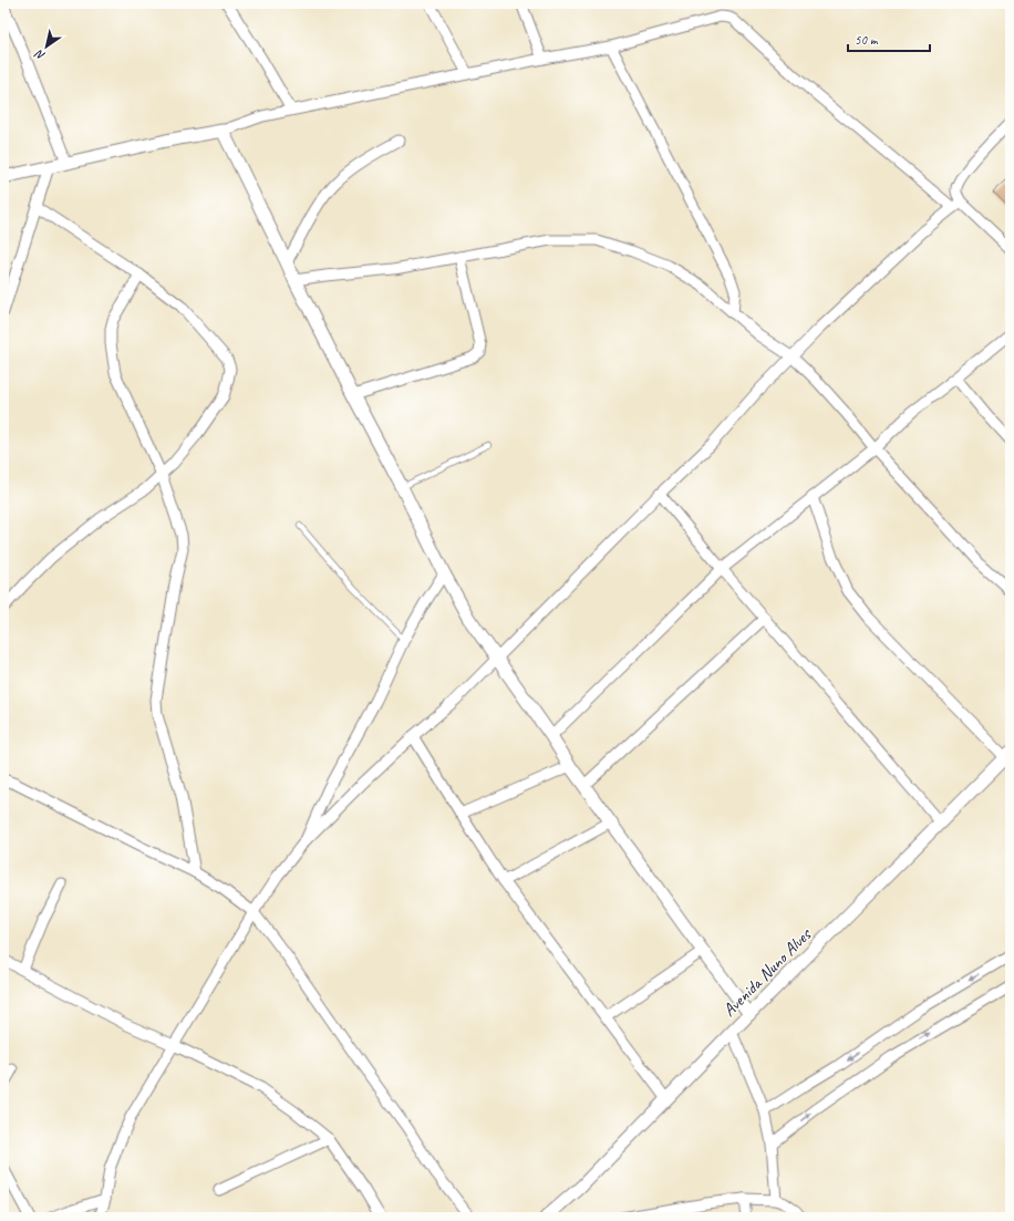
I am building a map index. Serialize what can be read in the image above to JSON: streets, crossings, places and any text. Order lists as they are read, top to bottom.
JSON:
{
  "streets": {
    "street": ["Avenida Nuno Alves"]
  },
  "scale_bar": "50 m",
  "north": "bottom left"
}
